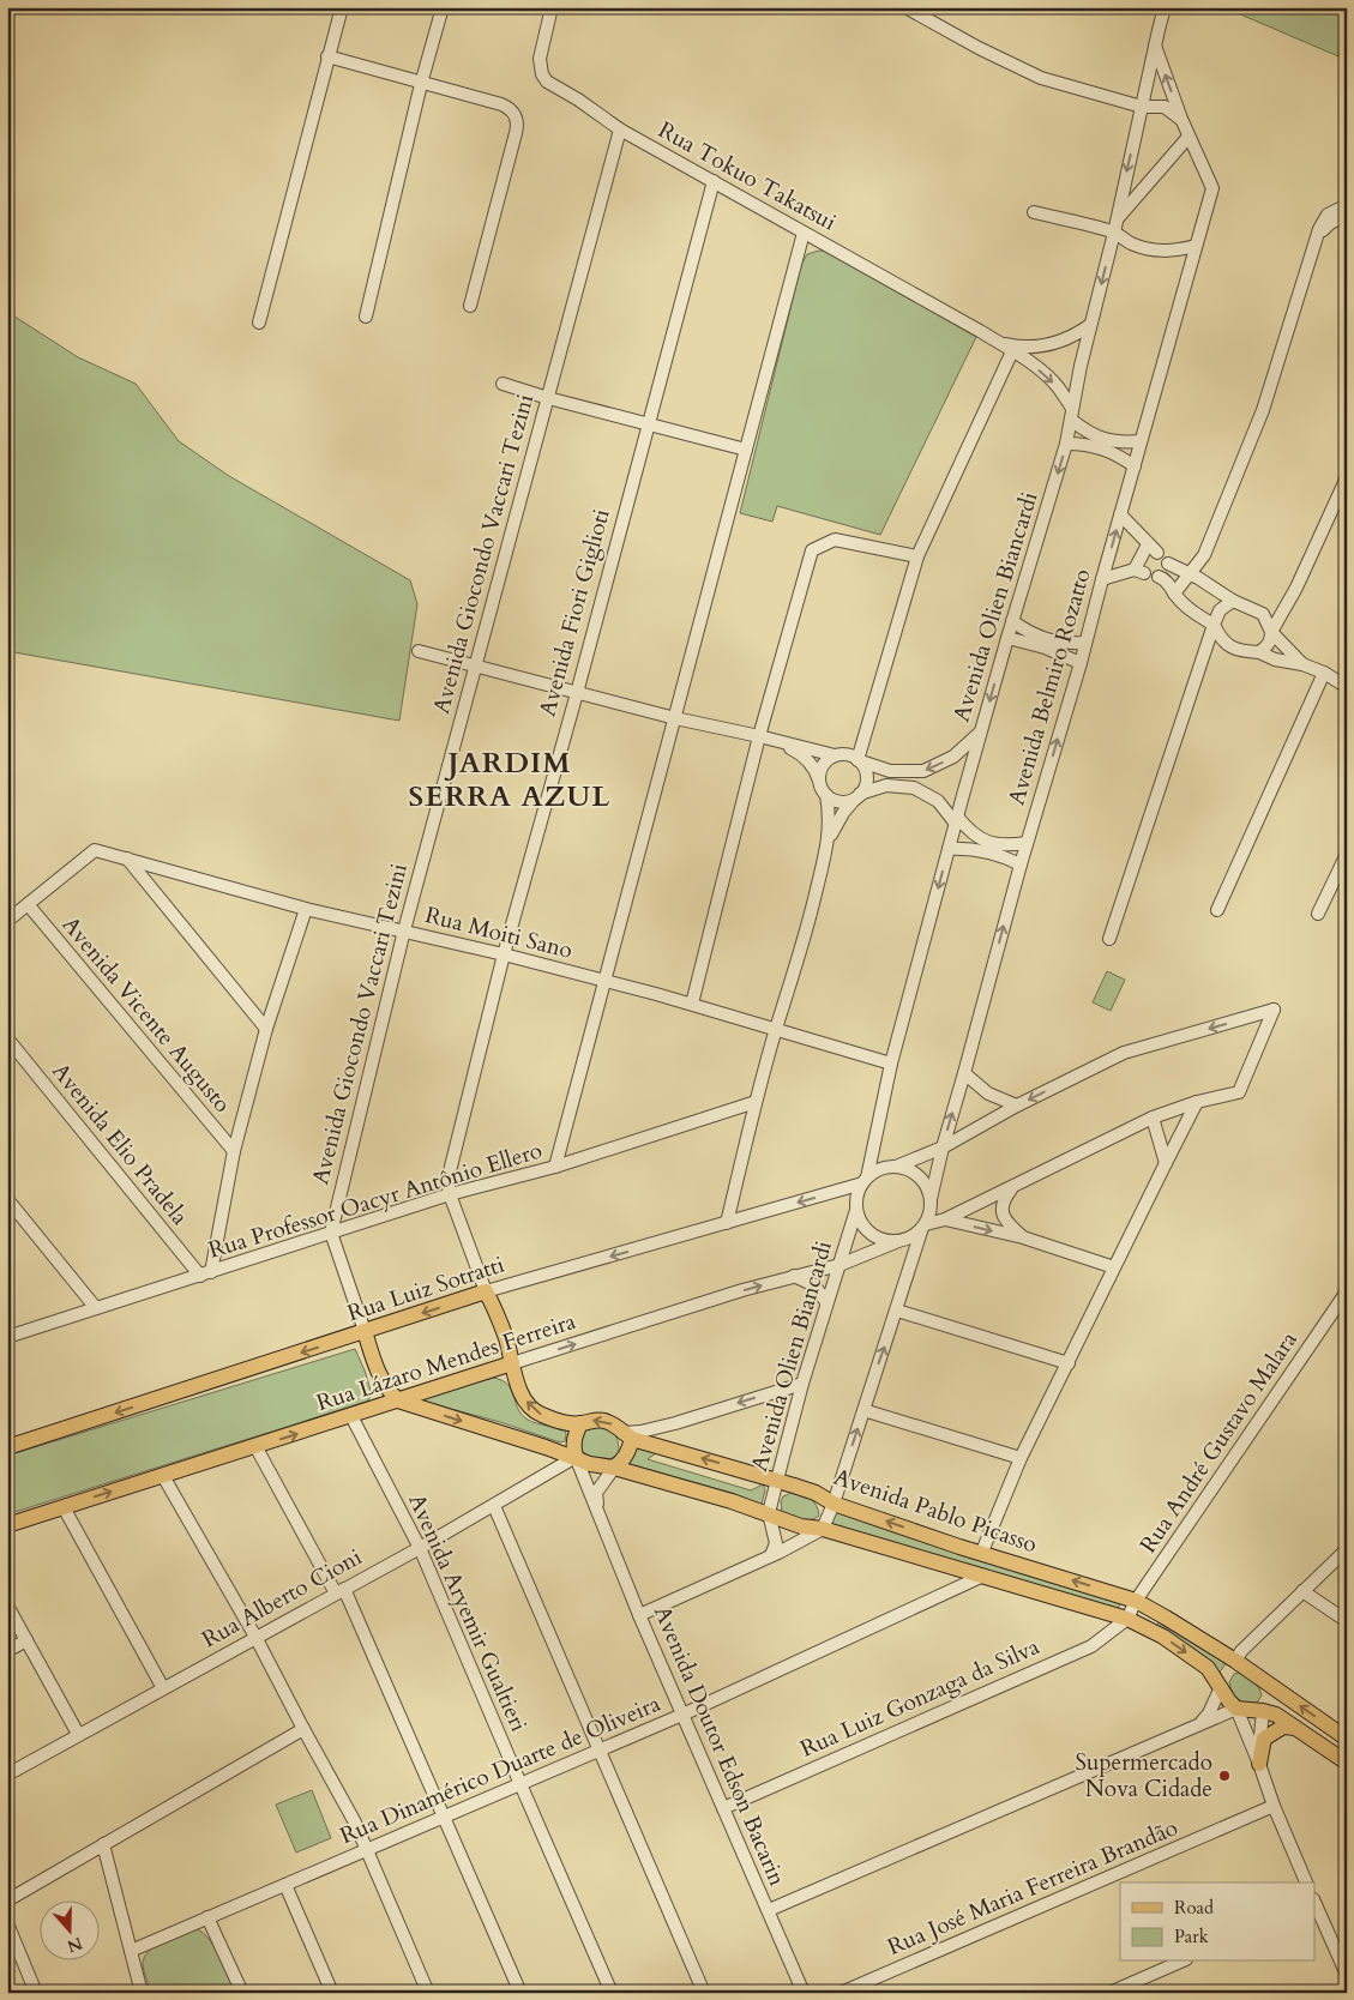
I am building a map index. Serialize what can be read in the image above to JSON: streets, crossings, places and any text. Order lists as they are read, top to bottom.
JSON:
{
  "streets": {
    "main road": [
      "Avenida Fiori Giglioti",
      "Rua Luiz Sotratti",
      "Rua Lázaro Mendes Ferreira",
      "Avenida Pablo Picasso"
    ],
    "street": [
      "Rua Tokuo Takatsui",
      "Avenida Giocondo Vaccari Tezini",
      "Avenida Olien Biancardi",
      "Avenida Belmiro Rozatto",
      "Rua Moiti Sano",
      "Avenida Vicente Augusto",
      "Avenida Elio Pradela",
      "Rua Professor Oacyr Antônio Ellero",
      "Rua André Gustavo Malara",
      "Rua Alberto Cioni",
      "Avenida Aryemir Gualtieri",
      "Rua Luiz Gonzaga da Silva",
      "Avenida Doutor Edson Bacarin",
      "Rua Dinamérico Duarte de Oliveira",
      "Rua José Maria Ferreira Brandão"
    ]
  },
  "crossings": [
    ["Rua Tokuo Takatsui", "Avenida Giocondo Vaccari Tezini"],
    ["Rua Tokuo Takatsui", "Avenida Olien Biancardi"],
    ["Rua Tokuo Takatsui", "Avenida Fiori Giglioti"],
    ["Avenida Giocondo Vaccari Tezini", "Rua Moiti Sano"],
    ["Avenida Giocondo Vaccari Tezini", "Rua Professor Oacyr Antônio Ellero"],
    ["Avenida Olien Biancardi", "Avenida Belmiro Rozatto"],
    ["Avenida Olien Biancardi", "Rua Moiti Sano"],
    ["Avenida Olien Biancardi", "Rua Luiz Sotratti"],
    ["Avenida Olien Biancardi", "Rua Lázaro Mendes Ferreira"],
    ["Avenida Olien Biancardi", "Avenida Pablo Picasso"],
    ["Avenida Fiori Giglioti", "Rua Moiti Sano"],
    ["Avenida Fiori Giglioti", "Rua Professor Oacyr Antônio Ellero"],
    ["Avenida Fiori Giglioti", "Rua Luiz Sotratti"],
    ["Avenida Fiori Giglioti", "Rua Lázaro Mendes Ferreira"],
    ["Avenida Fiori Giglioti", "Avenida Pablo Picasso"],
    ["Avenida Belmiro Rozatto", "Rua Luiz Sotratti"],
    ["Avenida Belmiro Rozatto", "Rua Lázaro Mendes Ferreira"],
    ["Rua Moiti Sano", "Avenida Vicente Augusto"],
    ["Avenida Elio Pradela", "Rua Professor Oacyr Antônio Ellero"],
    ["Rua Luiz Sotratti", "Rua Lázaro Mendes Ferreira"],
    ["Rua Lázaro Mendes Ferreira", "Avenida Pablo Picasso"],
    ["Rua Lázaro Mendes Ferreira", "Avenida Aryemir Gualtieri"],
    ["Rua André Gustavo Malara", "Avenida Pablo Picasso"],
    ["Rua André Gustavo Malara", "Rua Luiz Gonzaga da Silva"],
    ["Avenida Pablo Picasso", "Rua Alberto Cioni"],
    ["Avenida Pablo Picasso", "Rua Luiz Gonzaga da Silva"],
    ["Avenida Pablo Picasso", "Avenida Doutor Edson Bacarin"],
    ["Avenida Pablo Picasso", "Rua Dinamérico Duarte de Oliveira"],
    ["Rua Alberto Cioni", "Avenida Aryemir Gualtieri"],
    ["Rua Alberto Cioni", "Avenida Doutor Edson Bacarin"],
    ["Avenida Aryemir Gualtieri", "Rua Dinamérico Duarte de Oliveira"],
    ["Rua Luiz Gonzaga da Silva", "Avenida Doutor Edson Bacarin"],
    ["Avenida Doutor Edson Bacarin", "Rua Dinamérico Duarte de Oliveira"]
  ],
  "one_way": ["Avenida Olien Biancardi", "Avenida Belmiro Rozatto", "Rua Luiz Sotratti"],
  "districts": ["JARDIM SERRA AZUL"],
  "places": ["Supermercado Nova Cidade"],
  "legend": ["Road", "Park"],
  "north": "bottom"
}
